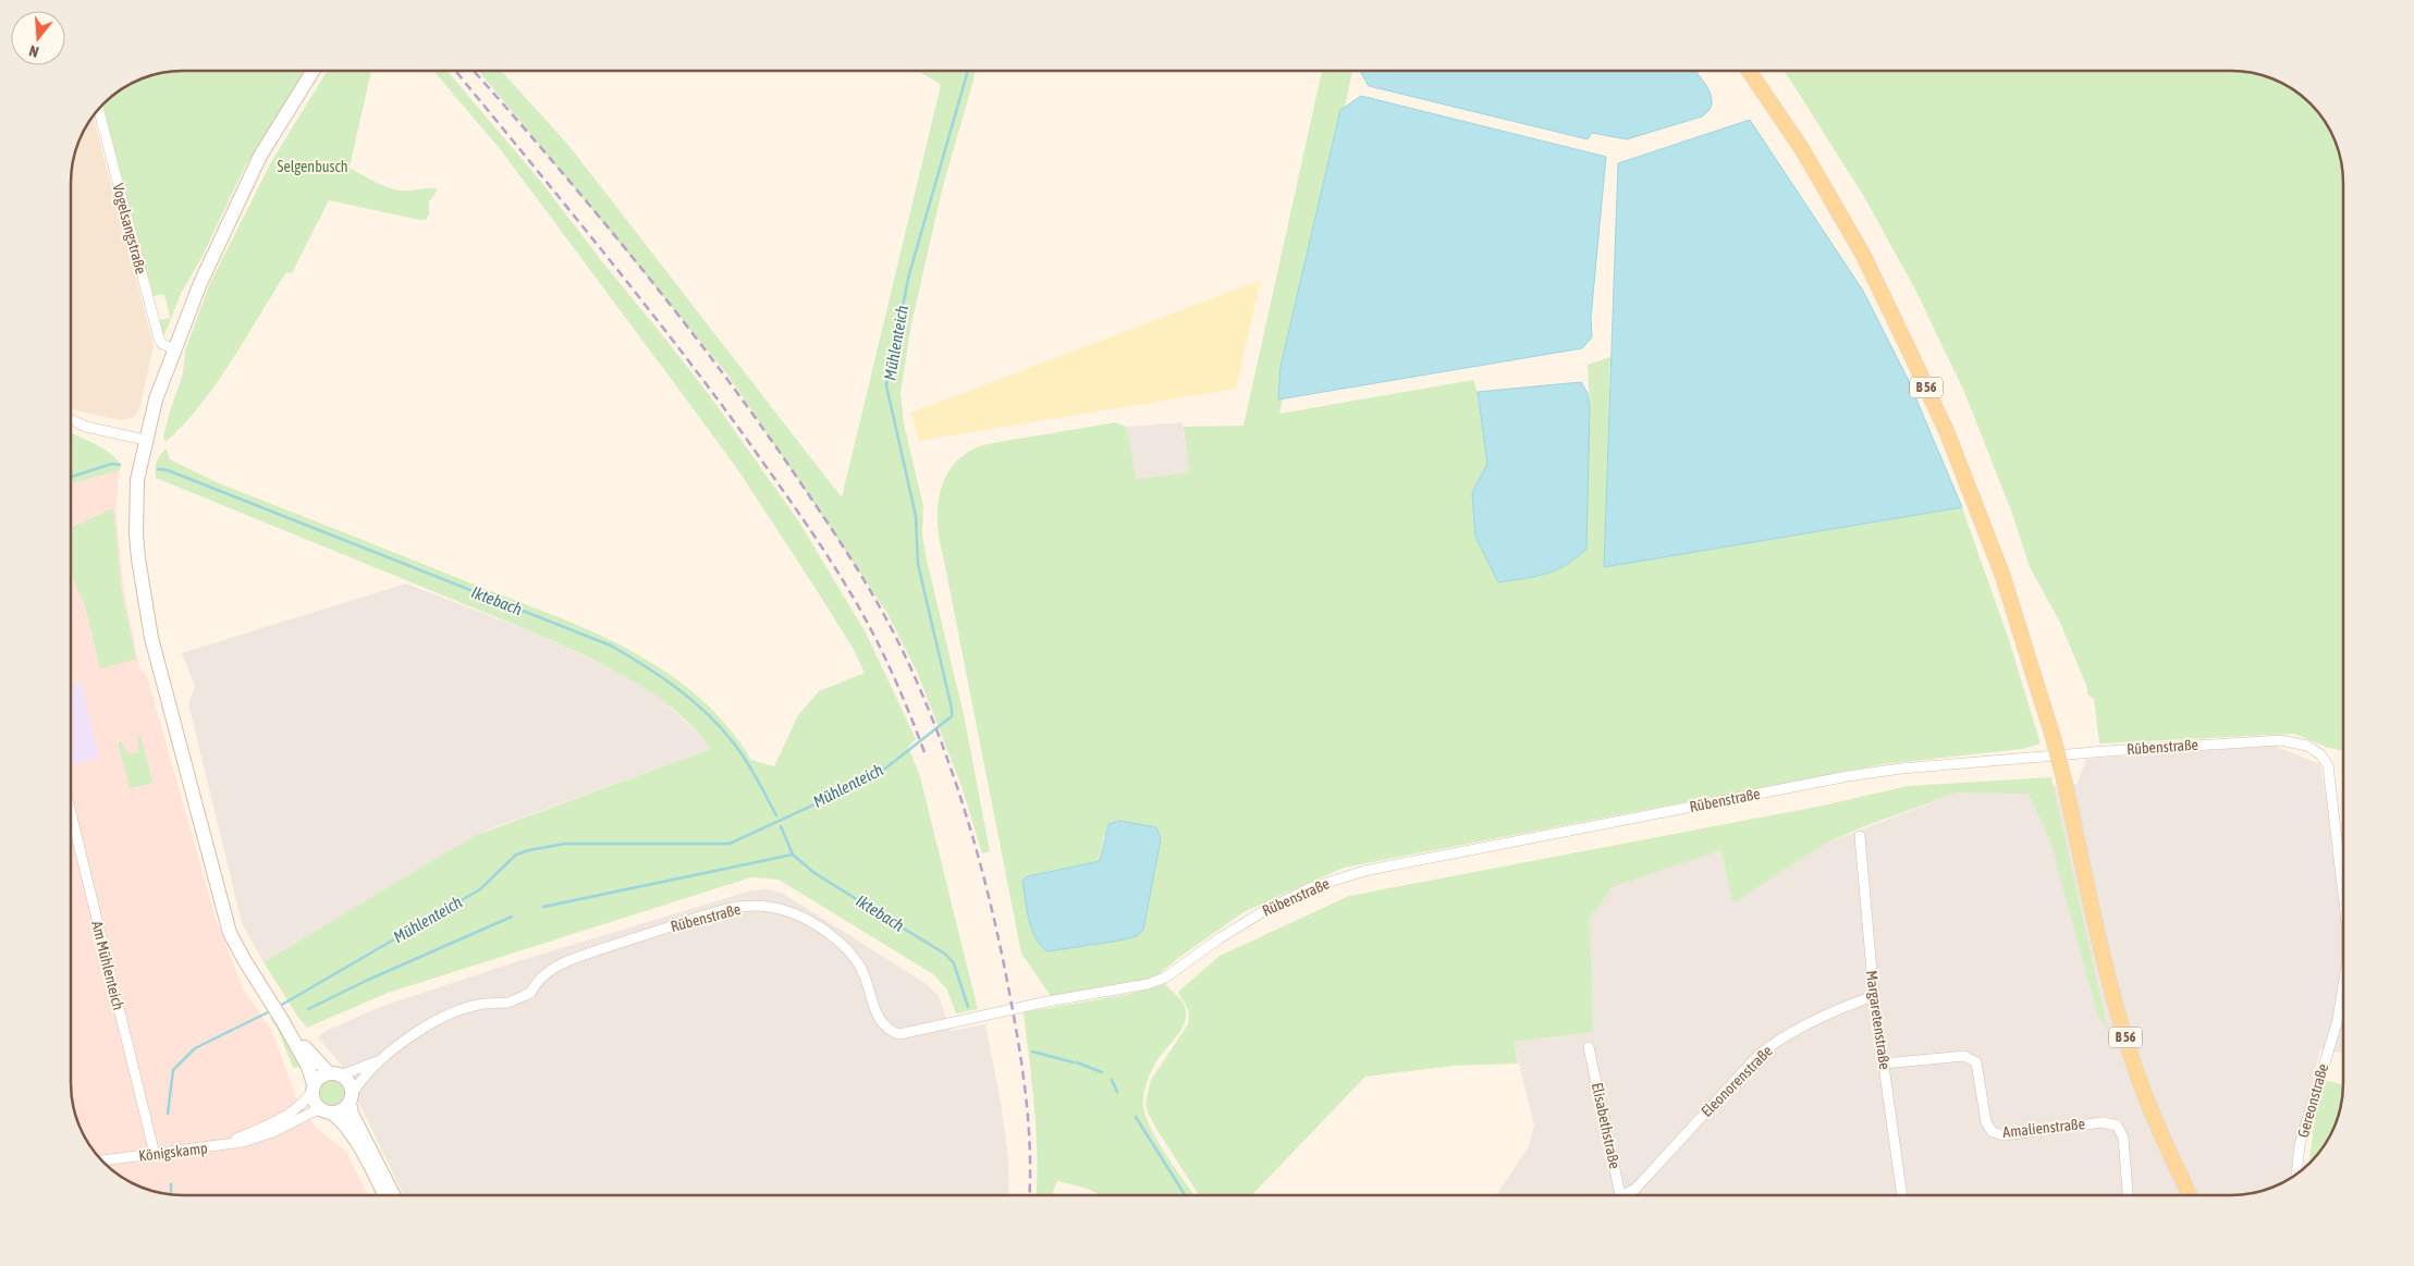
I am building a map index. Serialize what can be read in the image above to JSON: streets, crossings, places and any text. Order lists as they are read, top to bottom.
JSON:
{
  "streets": {
    "main road": ["B 56"],
    "street": [
      "Vogelsangstraße",
      "Rübenstraße",
      "Am Mühlenteich",
      "Margaretenstraße",
      "Eleonorenstraße",
      "Gereonstraße",
      "Elisabethstraße",
      "Amalienstraße",
      "Königskamp"
    ]
  },
  "crossings": [
    ["Rübenstraße", "Gereonstraße"],
    ["Rübenstraße", "Königskamp"],
    ["Am Mühlenteich", "Königskamp"],
    ["Margaretenstraße", "Eleonorenstraße"],
    ["Margaretenstraße", "Amalienstraße"]
  ],
  "water": ["Mühlenteich", "Iktebach"],
  "parks": ["Selgenbusch"],
  "north": "bottom"
}
